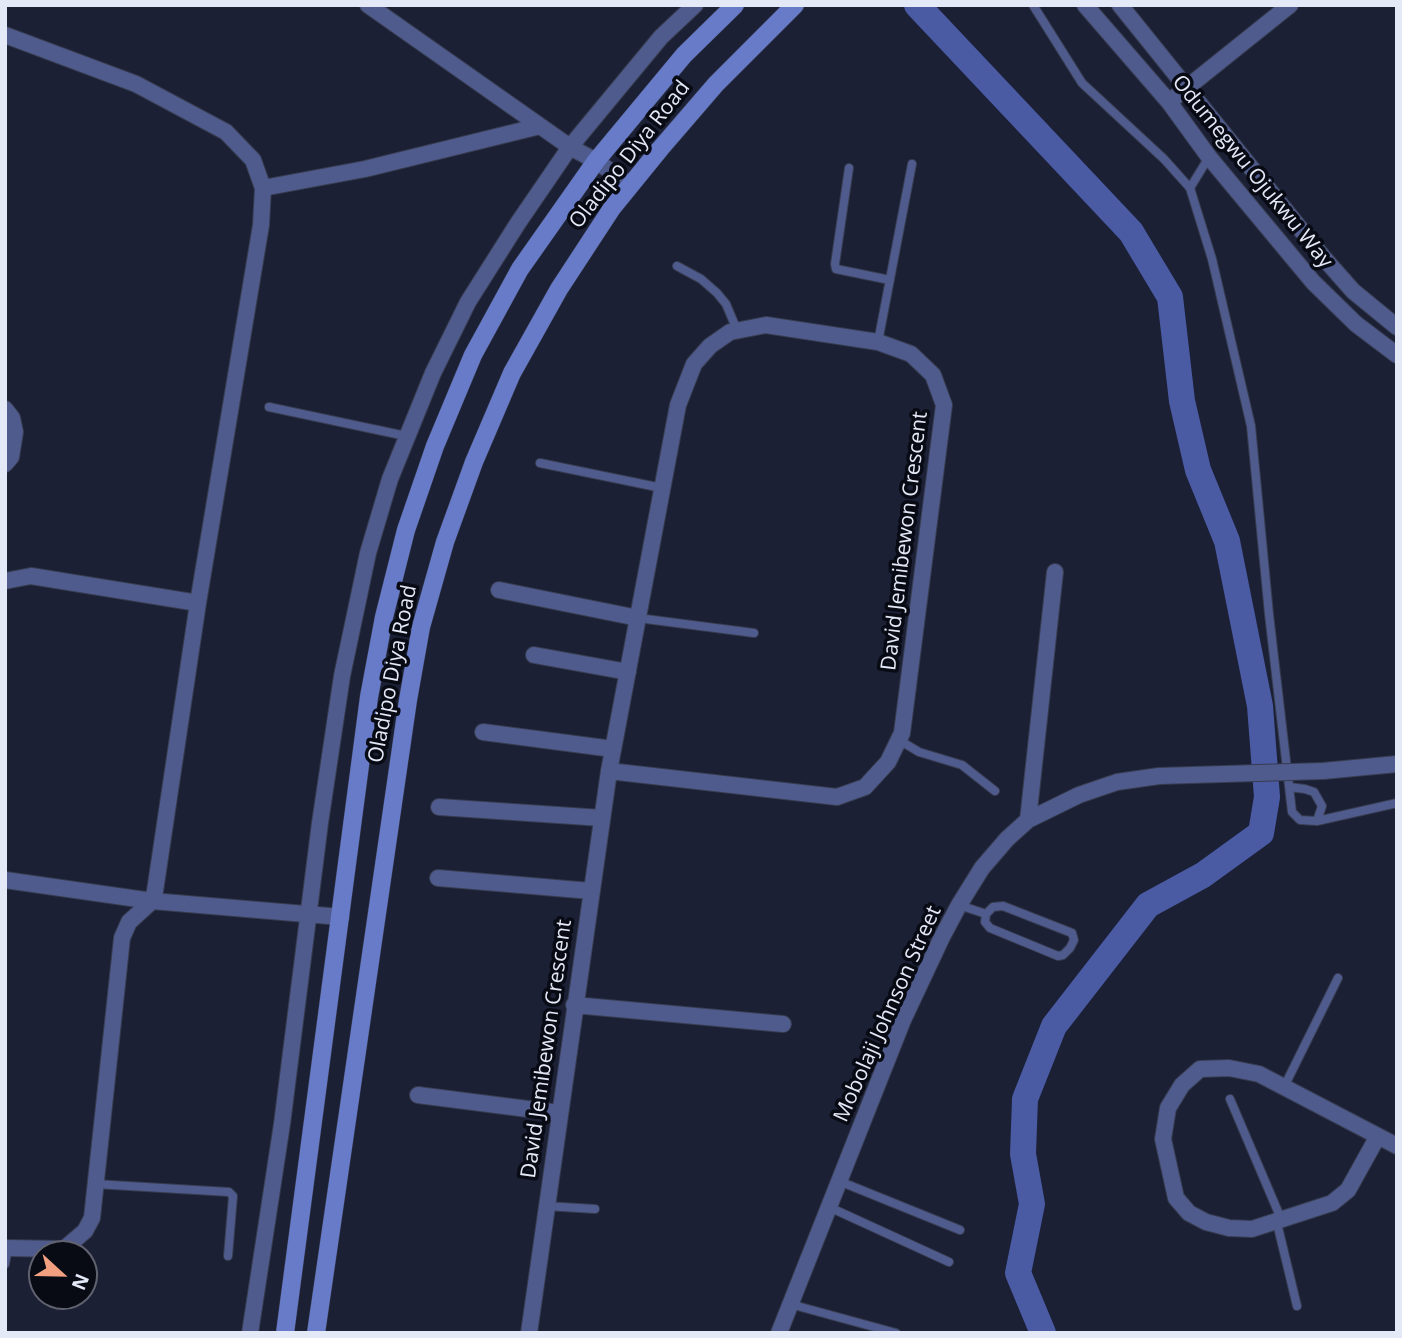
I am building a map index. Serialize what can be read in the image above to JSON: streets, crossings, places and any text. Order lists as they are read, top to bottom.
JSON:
{
  "streets": {
    "main road": ["Oladipo Diya Road"],
    "street": ["Odumegwu Ojukwu Way", "David Jemibewon Crescent", "Mobolaji Johnson Street"]
  },
  "north": "right"
}
